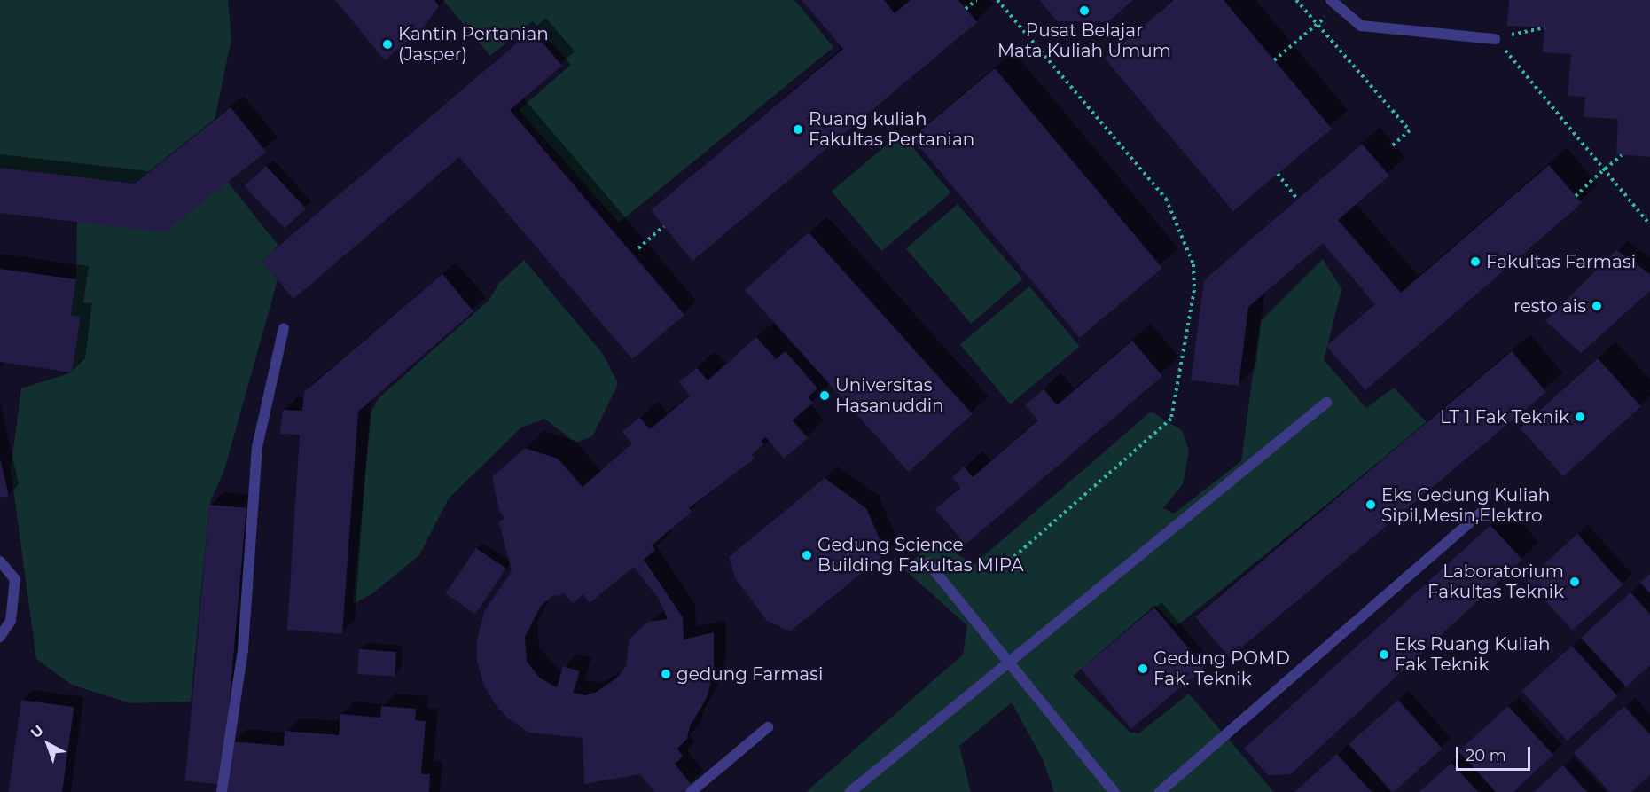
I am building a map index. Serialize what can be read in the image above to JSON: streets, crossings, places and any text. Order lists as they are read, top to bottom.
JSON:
{
  "places": [
    "Pusat Belajar Mata Kuliah Umum",
    "Kantin Pertanian (Jasper)",
    "Ruang kuliah Fakultas Pertanian",
    "Fakultas Farmasi",
    "resto ais",
    "Universitas Hasanuddin",
    "LT 1 Fak Teknik",
    "Eks Gedung Kuliah Sipil,Mesin,Elektro",
    "Gedung Science Building Fakultas MIPA",
    "Laboratorium Fakultas Teknik",
    "Eks Ruang Kuliah Fak Teknik",
    "Gedung POMD Fak. Teknik",
    "gedung Farmasi"
  ],
  "scale_bar": "20 m",
  "north": "top left"
}
